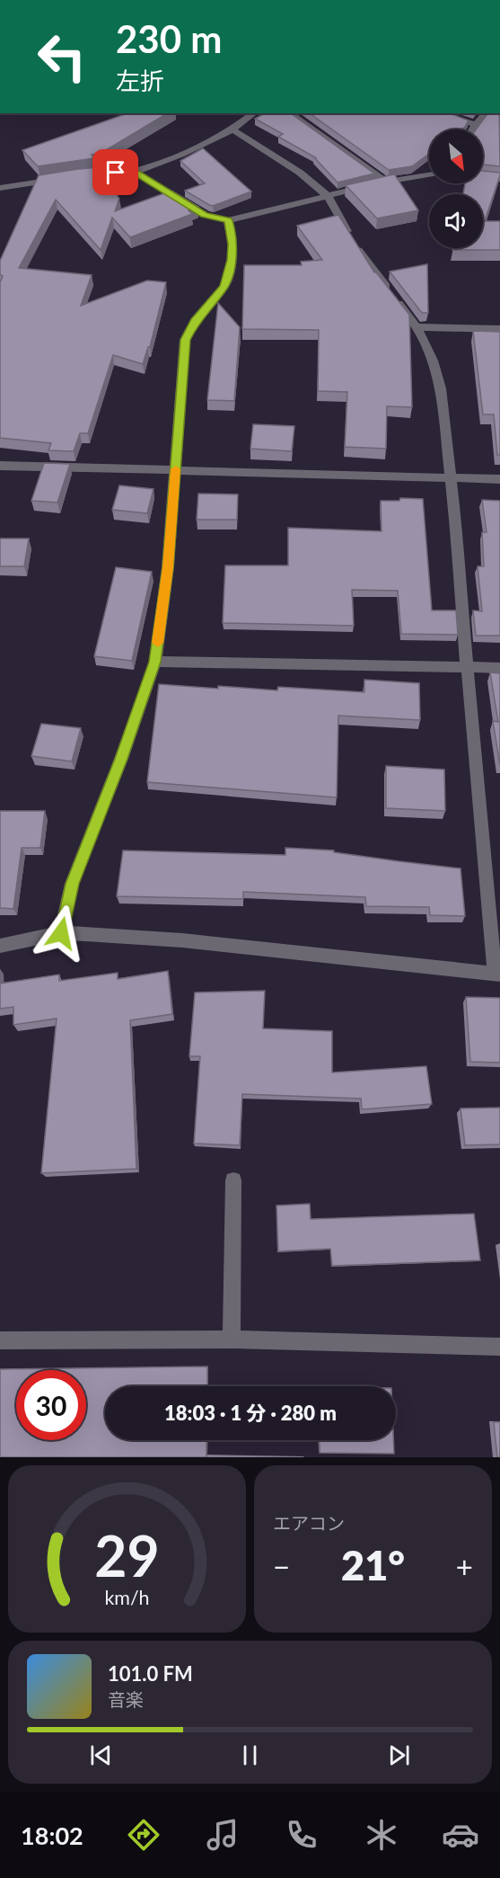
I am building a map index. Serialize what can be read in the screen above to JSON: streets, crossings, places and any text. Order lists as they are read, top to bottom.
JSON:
{
  "north": "bottom right",
  "page": {
    "turn": ["230 m", "左折"],
    "limit": "30",
    "trip": "18:03 · 1 分 · 280 m",
    "tile": "エアコン",
    "heat": ["−", "21°", "+"],
    "song": ["101.0 FM", "音楽"],
    "tabs": "18:02",
    "gauge": ["29", "km/h"]
  }
}
